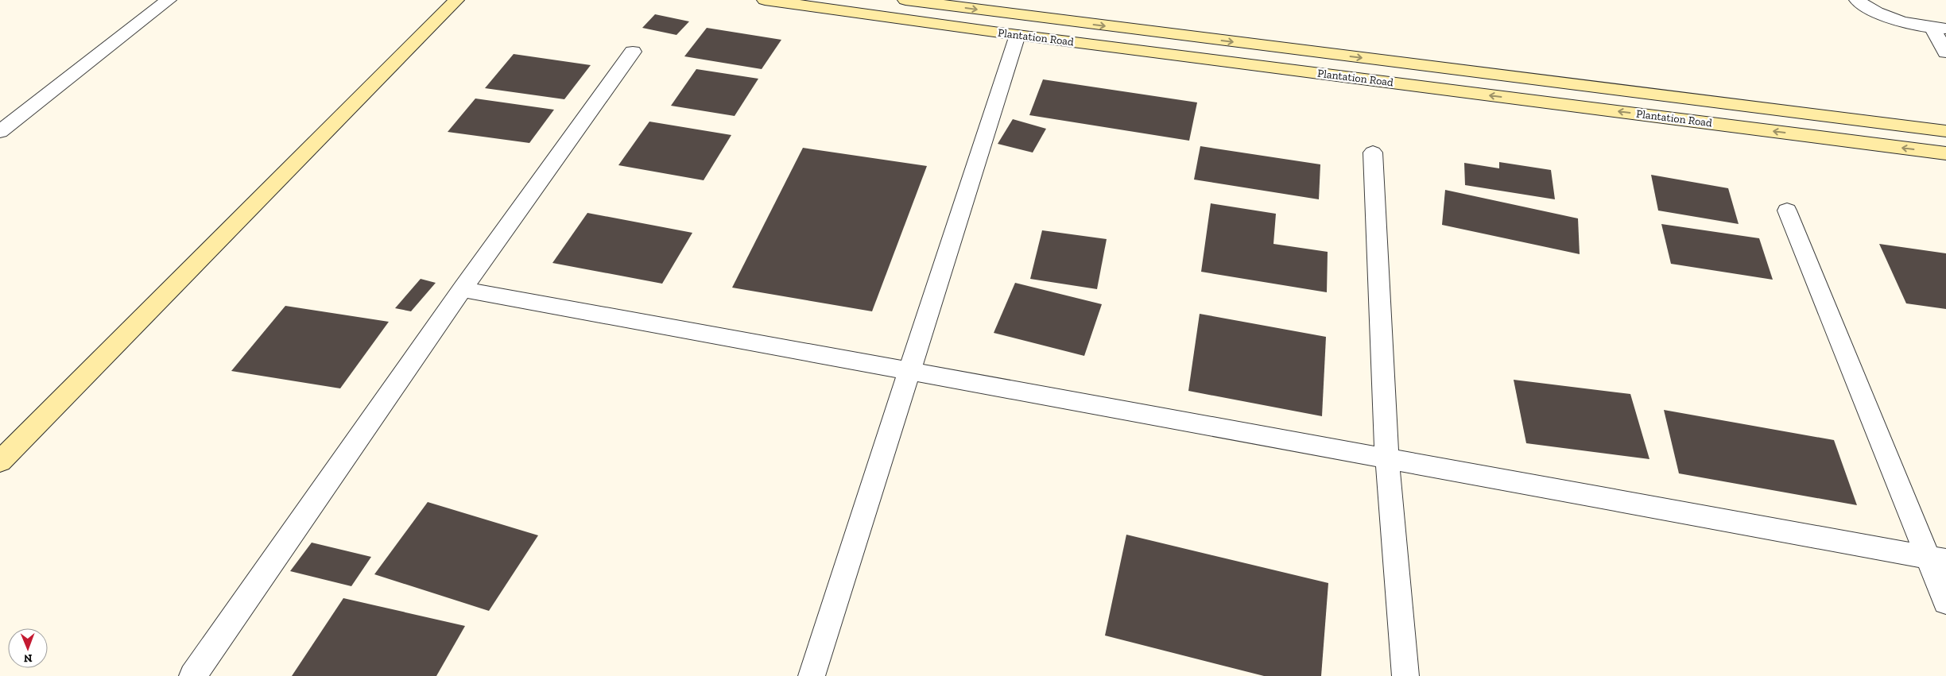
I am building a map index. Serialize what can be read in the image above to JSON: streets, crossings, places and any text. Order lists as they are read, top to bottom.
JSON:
{
  "streets": {
    "street": ["Plantation Road"]
  },
  "north": "bottom"
}
